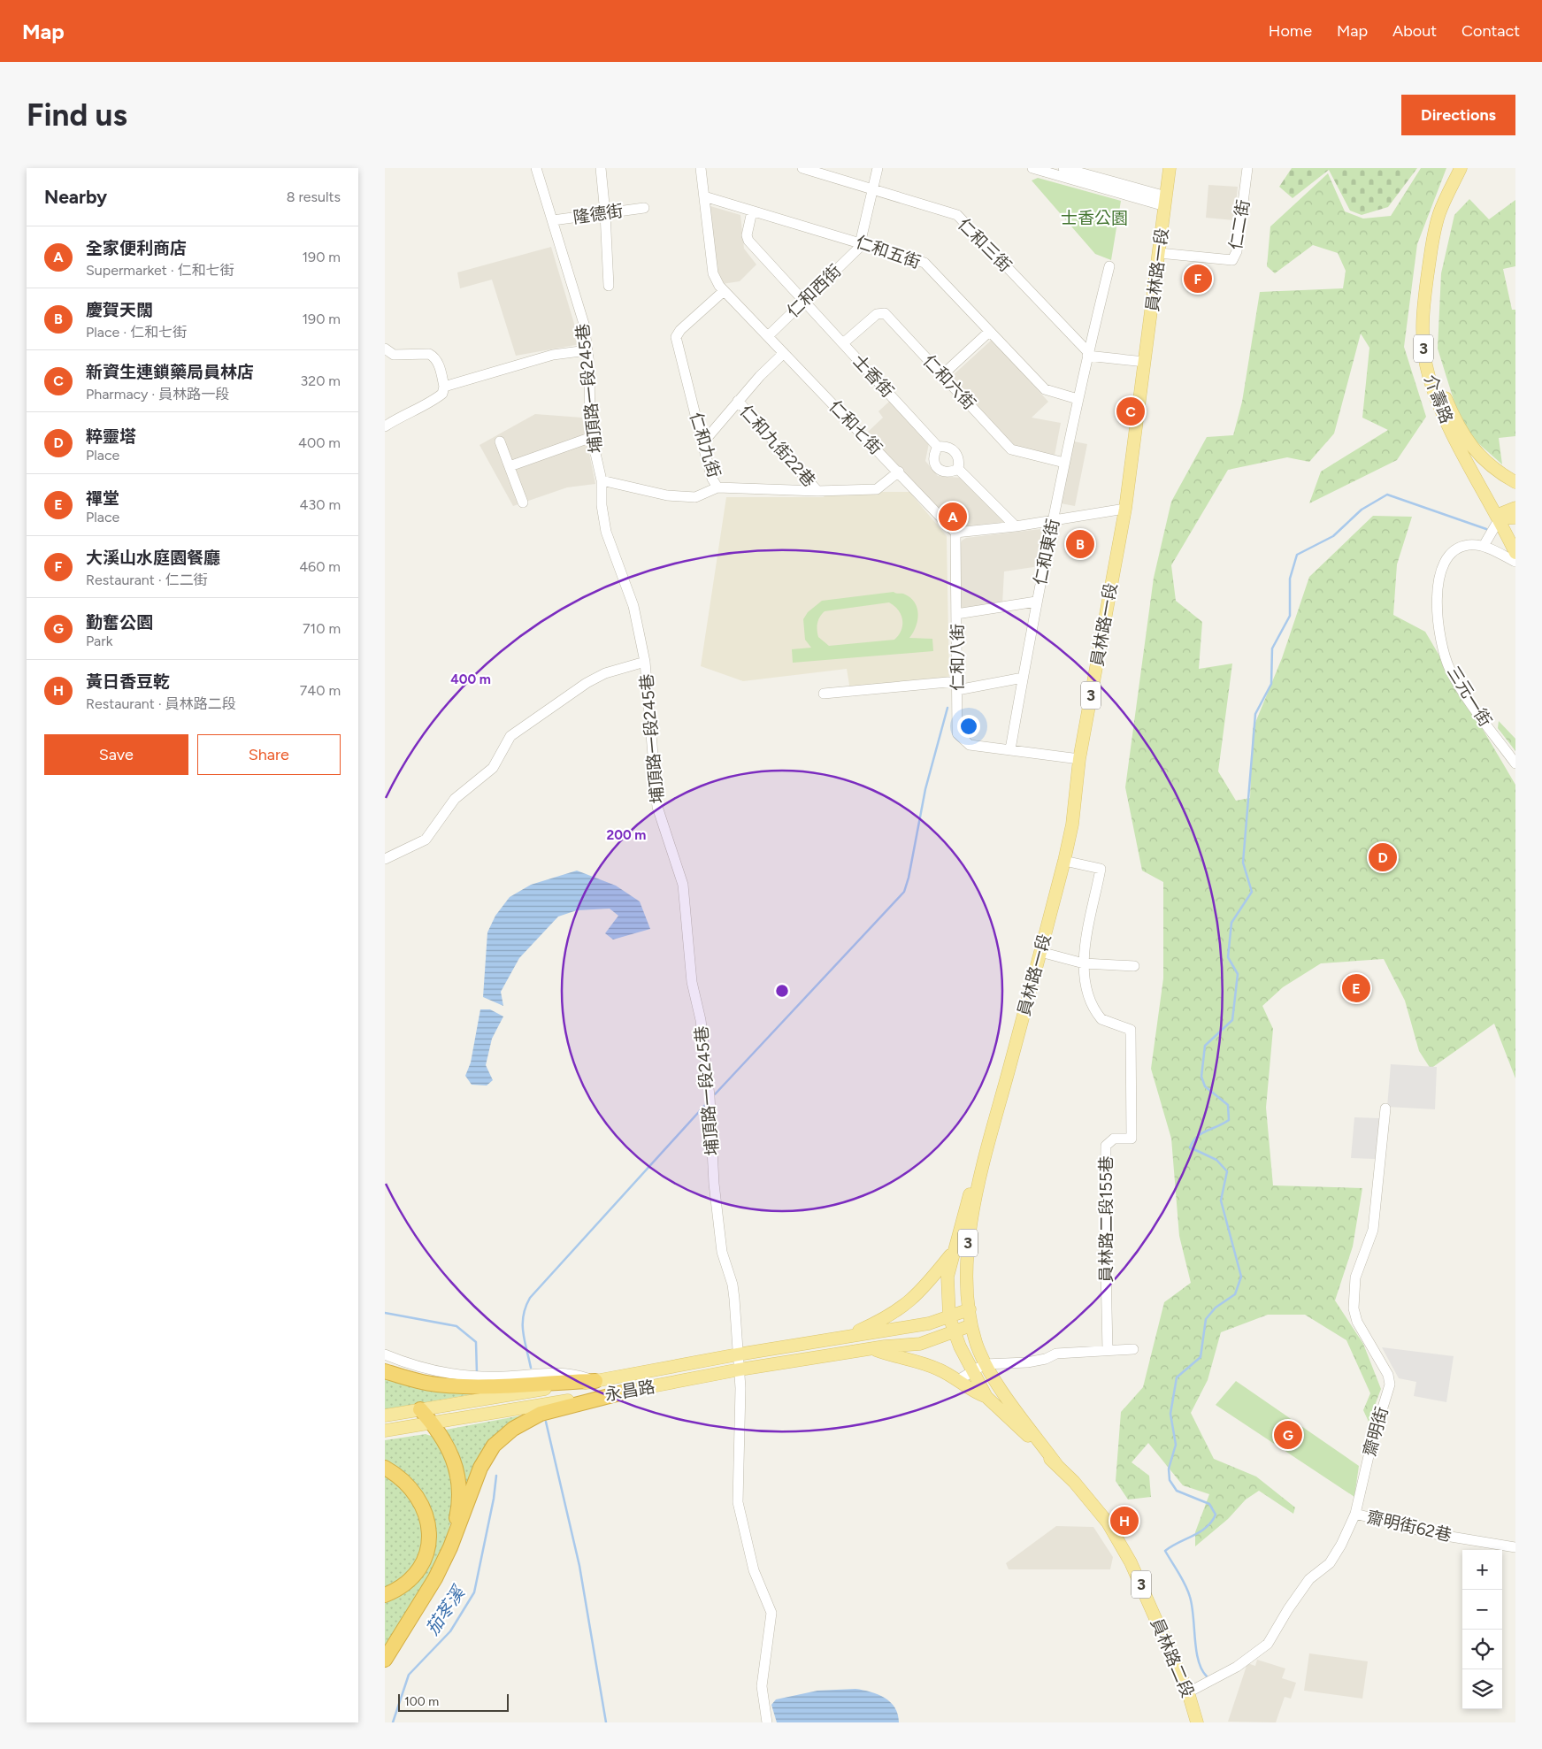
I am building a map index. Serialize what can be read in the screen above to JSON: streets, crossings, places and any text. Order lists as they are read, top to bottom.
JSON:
{
  "streets": {
    "main road": [
      "員林路一段",
      "3",
      "介壽路",
      "永昌路",
      "員林路二段"
    ],
    "street": [
      "隆德街",
      "仁二街",
      "仁和三街",
      "仁和五街",
      "仁和西街",
      "士香街",
      "仁和六街",
      "埔頂路一段245巷",
      "仁和七街",
      "仁和九街",
      "仁和九街22巷",
      "仁和東街",
      "仁和八街",
      "三元一街",
      "員林路二段155巷",
      "齋明街",
      "齋明街62巷"
    ]
  },
  "crossings": [
    ["隆德街", "埔頂路一段245巷"],
    ["仁二街", "員林路一段"],
    ["仁和三街", "仁和西街"],
    ["仁和三街", "仁和東街"],
    ["仁和五街", "仁和西街"],
    ["仁和五街", "士香街"],
    ["仁和五街", "仁和七街"],
    ["仁和五街", "仁和東街"],
    ["員林路一段", "仁和八街"],
    ["員林路一段", "永昌路"],
    ["員林路一段", "員林路二段"],
    ["仁和西街", "士香街"],
    ["仁和西街", "仁和七街"],
    ["士香街", "仁和六街"],
    ["仁和六街", "仁和東街"],
    ["埔頂路一段245巷", "永昌路"],
    ["仁和七街", "仁和九街"],
    ["仁和七街", "仁和八街"],
    ["仁和九街", "仁和九街22巷"],
    ["仁和東街", "仁和八街"],
    ["永昌路", "員林路二段"],
    ["齋明街", "齋明街62巷"],
    ["齋明街", "員林路二段"]
  ],
  "water": ["茄苳溪"],
  "parks": ["士香公園"],
  "scale_bar": "100 m",
  "page": {
    "header": "Map",
    "nav": [
      "Home",
      "Map",
      "About",
      "Contact"
    ],
    "buttons": [
      "Directions",
      ["Save", "Share"]
    ],
    "title": "Find us",
    "heading": ["Nearby", "8 results"],
    "list": [
      {
        "mark": "A",
        "name": "全家便利商店",
        "note": "Supermarket · 仁和七街",
        "value": "190 m"
      },
      {
        "mark": "B",
        "name": "慶賀天闊",
        "note": "Place · 仁和七街",
        "value": "190 m"
      },
      {
        "mark": "C",
        "name": "新資生連鎖藥局員林店",
        "note": "Pharmacy · 員林路一段",
        "value": "320 m"
      },
      {
        "mark": "D",
        "name": "粹靈塔",
        "note": "Place",
        "value": "400 m"
      },
      {
        "mark": "E",
        "name": "禪堂",
        "note": "Place",
        "value": "430 m"
      },
      {
        "mark": "F",
        "name": "大溪山水庭園餐廳",
        "note": "Restaurant · 仁二街",
        "value": "460 m"
      },
      {
        "mark": "G",
        "name": "勤奮公園",
        "note": "Park",
        "value": "710 m"
      },
      {
        "mark": "H",
        "name": "黃日香豆乾",
        "note": "Restaurant · 員林路二段",
        "value": "740 m"
      }
    ],
    "pins": [
      "F",
      "C",
      "A",
      "B",
      "D",
      "E",
      "G",
      "H"
    ],
    "map_buttons": ["+", "−"],
    "scale": "100 m"
  },
  "rings": ["400 m", "200 m"]
}
